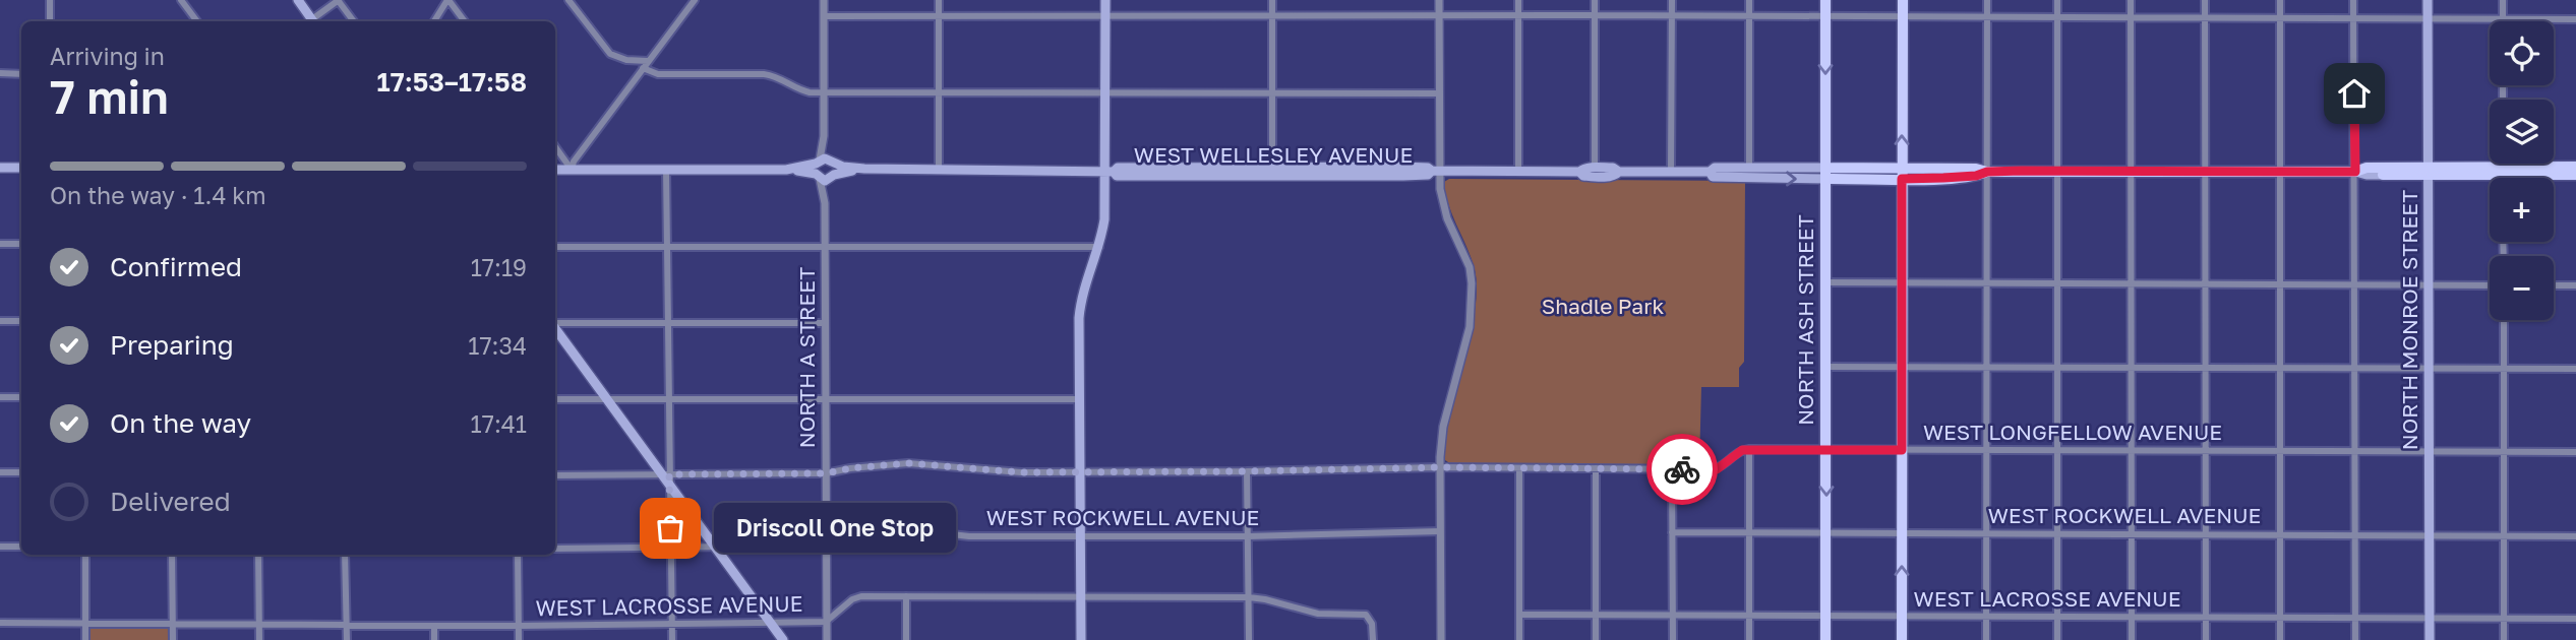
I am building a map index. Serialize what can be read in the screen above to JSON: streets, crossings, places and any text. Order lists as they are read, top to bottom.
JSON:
{
  "streets": {
    "main road": ["WEST WELLESLEY AVENUE", "NORTH ASH STREET", "NORTH MONROE STREET"],
    "street": [
      "NORTH A STREET",
      "WEST LONGFELLOW AVENUE",
      "WEST ROCKWELL AVENUE",
      "WEST LACROSSE AVENUE"
    ]
  },
  "crossings": [
    ["WEST WELLESLEY AVENUE", "NORTH ASH STREET"],
    ["WEST WELLESLEY AVENUE", "NORTH MONROE STREET"],
    ["WEST WELLESLEY AVENUE", "NORTH A STREET"],
    ["NORTH ASH STREET", "WEST LONGFELLOW AVENUE"],
    ["NORTH ASH STREET", "WEST ROCKWELL AVENUE"],
    ["NORTH ASH STREET", "WEST LACROSSE AVENUE"],
    ["NORTH MONROE STREET", "WEST LONGFELLOW AVENUE"],
    ["NORTH MONROE STREET", "WEST ROCKWELL AVENUE"],
    ["NORTH MONROE STREET", "WEST LACROSSE AVENUE"],
    ["NORTH A STREET", "WEST ROCKWELL AVENUE"],
    ["NORTH A STREET", "WEST LACROSSE AVENUE"]
  ],
  "parks": ["Shadle Park"],
  "places": ["Driscoll One Stop"],
  "page": {
    "map_buttons": ["+", "−"],
    "heading": ["7 min", "Arriving in", "17:53–17:58"],
    "bar": "On the way · 1.4 km",
    "list": [
      ["Confirmed", "17:19"],
      ["Preparing", "17:34"],
      ["On the way", "17:41"],
      "Delivered"
    ],
    "bubble": "Driscoll One Stop"
  }
}
